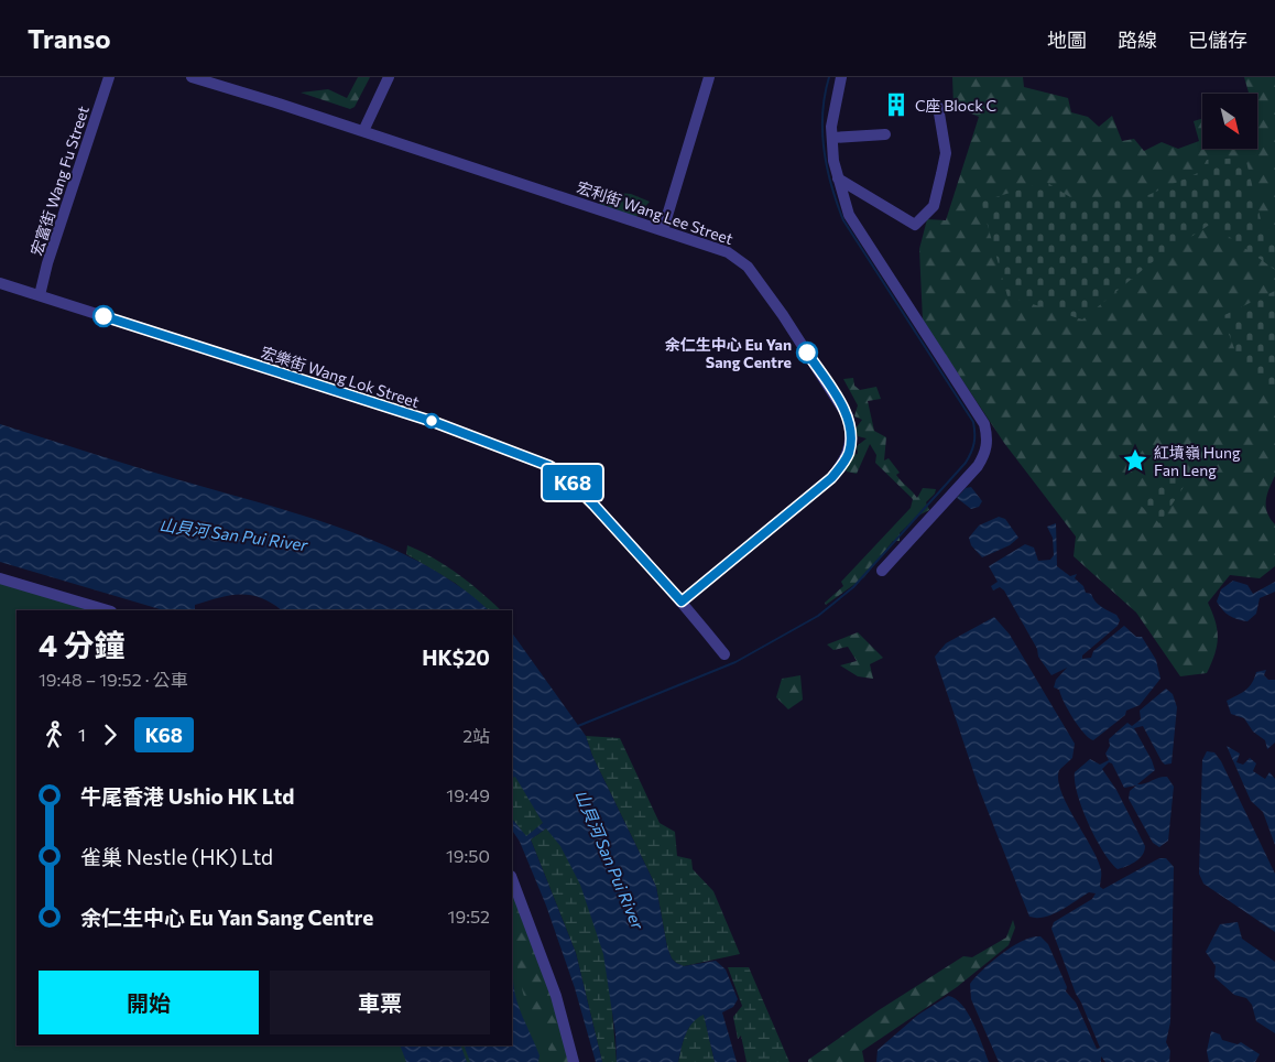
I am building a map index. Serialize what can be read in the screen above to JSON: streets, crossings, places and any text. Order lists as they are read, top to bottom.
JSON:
{
  "streets": {
    "street": ["宏富街 Wang Fu Street", "宏利街 Wang Lee Street", "宏樂街 Wang Lok Street"]
  },
  "crossings": [
    ["宏富街 Wang Fu Street", "宏樂街 Wang Lok Street"],
    ["宏利街 Wang Lee Street", "宏樂街 Wang Lok Street"]
  ],
  "water": ["山貝河 San Pui River"],
  "places": {
    "building": ["C座 Block C"],
    "other": ["余仁生中心 Eu Yan Sang Centre"],
    "place": ["紅墳嶺 Hung Fan Leng"]
  },
  "lines": ["bus line K68"],
  "north": "bottom right",
  "page": {
    "header": "Transo",
    "nav": ["地圖", "路線", "已儲存"],
    "on_map": "K68",
    "heading": ["4 分鐘", "19:48 – 19:52 · 公車", "HK$20"],
    "legs": ["1", "K68", "2站"],
    "list": [
      {
        "name": "牛尾香港 Ushio HK Ltd",
        "value": "19:49"
      },
      {
        "name": "雀巢 Nestle (HK) Ltd",
        "value": "19:50"
      },
      {
        "name": "余仁生中心 Eu Yan Sang Centre",
        "value": "19:52"
      }
    ],
    "buttons": ["開始", "車票"]
  }
}
